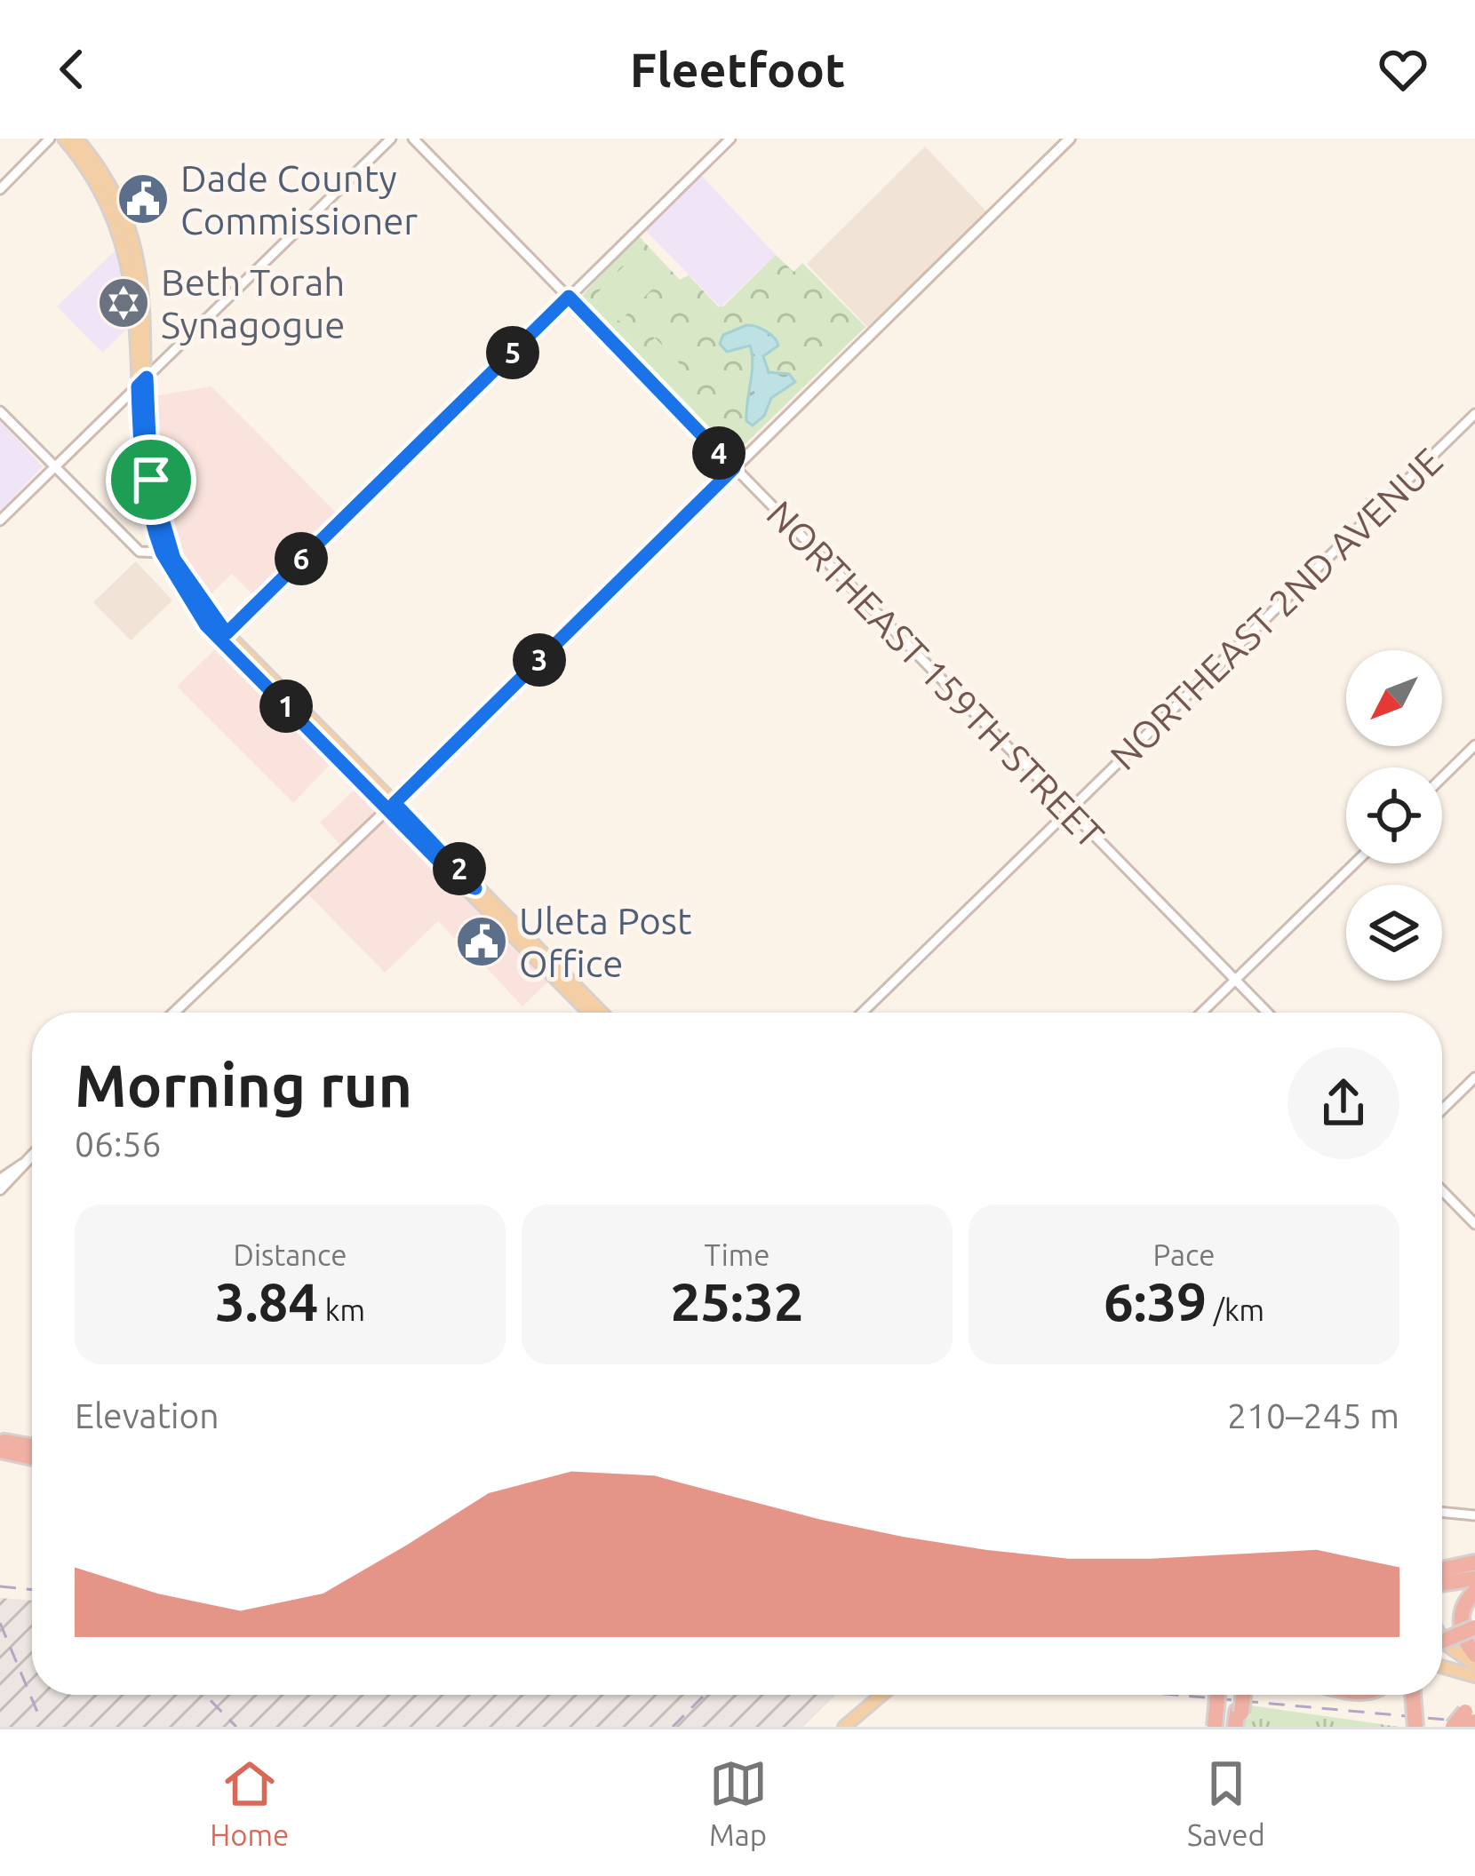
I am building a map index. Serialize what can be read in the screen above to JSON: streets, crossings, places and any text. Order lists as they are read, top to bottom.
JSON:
{
  "streets": {
    "street": ["NORTHEAST 2ND AVENUE", "NORTHEAST 159TH STREET"]
  },
  "crossings": [
    ["NORTHEAST 2ND AVENUE", "NORTHEAST 159TH STREET"]
  ],
  "places": {
    "public building": ["Dade County Commissioner", "Uleta Post Office"],
    "synagogue": ["Beth Torah Synagogue"]
  },
  "north": "bottom left",
  "page": {
    "header": "Fleetfoot",
    "pins": [
      "5",
      "4",
      "6",
      "3",
      "1",
      "2"
    ],
    "heading": ["Morning run", "06:56"],
    "stats": [
      ["Distance", "3.84 km"],
      ["Time", "25:32"],
      ["Pace", "6:39 /km"]
    ],
    "chart": ["Elevation", "210–245 m"],
    "tabs": ["Home", "Map", "Saved"]
  }
}
